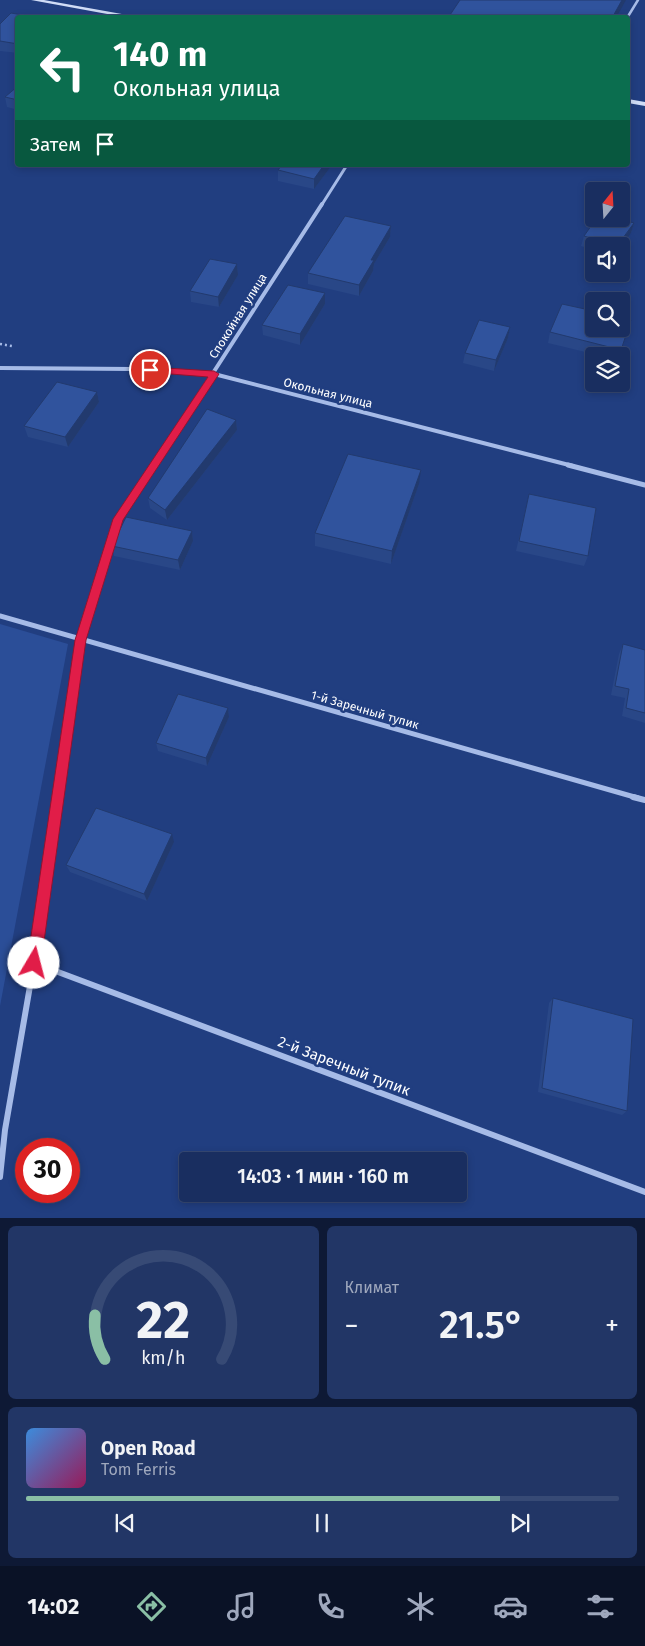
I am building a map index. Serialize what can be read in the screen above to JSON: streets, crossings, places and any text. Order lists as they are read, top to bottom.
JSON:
{
  "streets": {
    "street": [
      "Спокойная улица",
      "Окольная улица",
      "1-й Заречный тупик",
      "2-й Заречный тупик"
    ]
  },
  "crossings": [
    ["Спокойная улица", "Окольная улица"],
    ["Спокойная улица", "1-й Заречный тупик"],
    ["Спокойная улица", "2-й Заречный тупик"]
  ],
  "north": "top",
  "page": {
    "turn": ["140 m", "Окольная улица"],
    "then": "Затем",
    "limit": "30",
    "trip": "14:03 · 1 мин · 160 m",
    "tile": "Климат",
    "heat": ["−", "21.5°", "+"],
    "song": ["Open Road", "Tom Ferris"],
    "tabs": "14:02",
    "gauge": ["22", "km/h"]
  }
}
